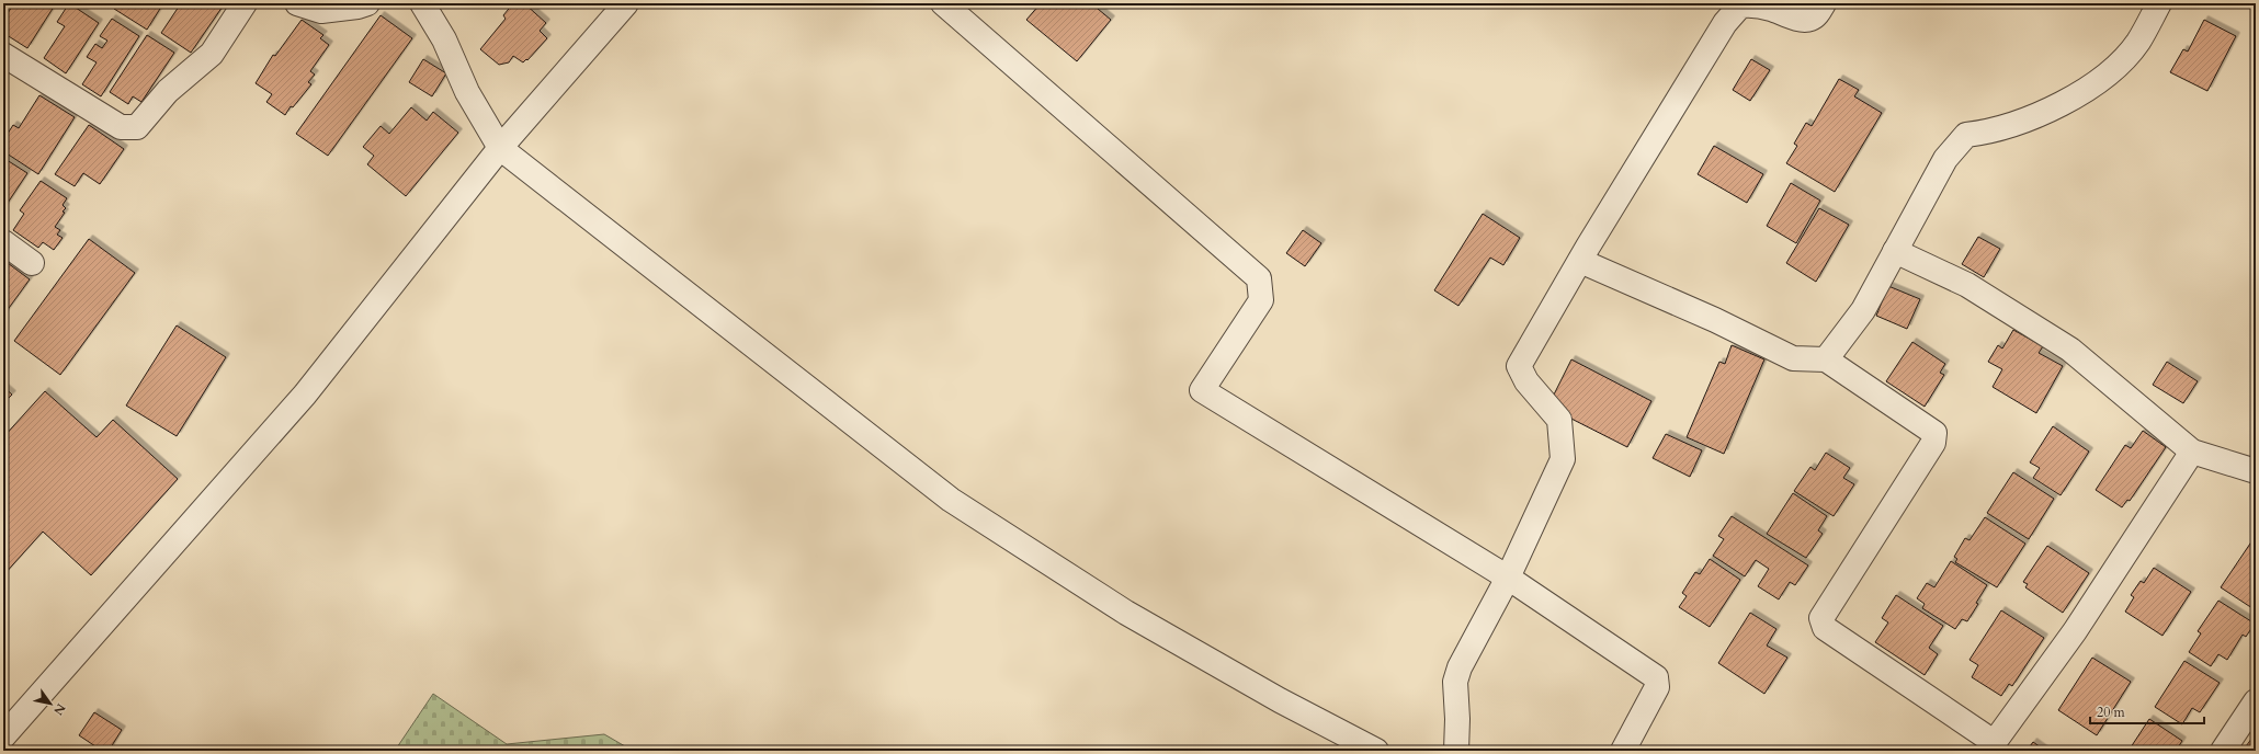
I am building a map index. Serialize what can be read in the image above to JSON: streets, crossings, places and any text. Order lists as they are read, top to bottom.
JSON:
{
  "scale_bar": "20 m",
  "north": "bottom right"
}
